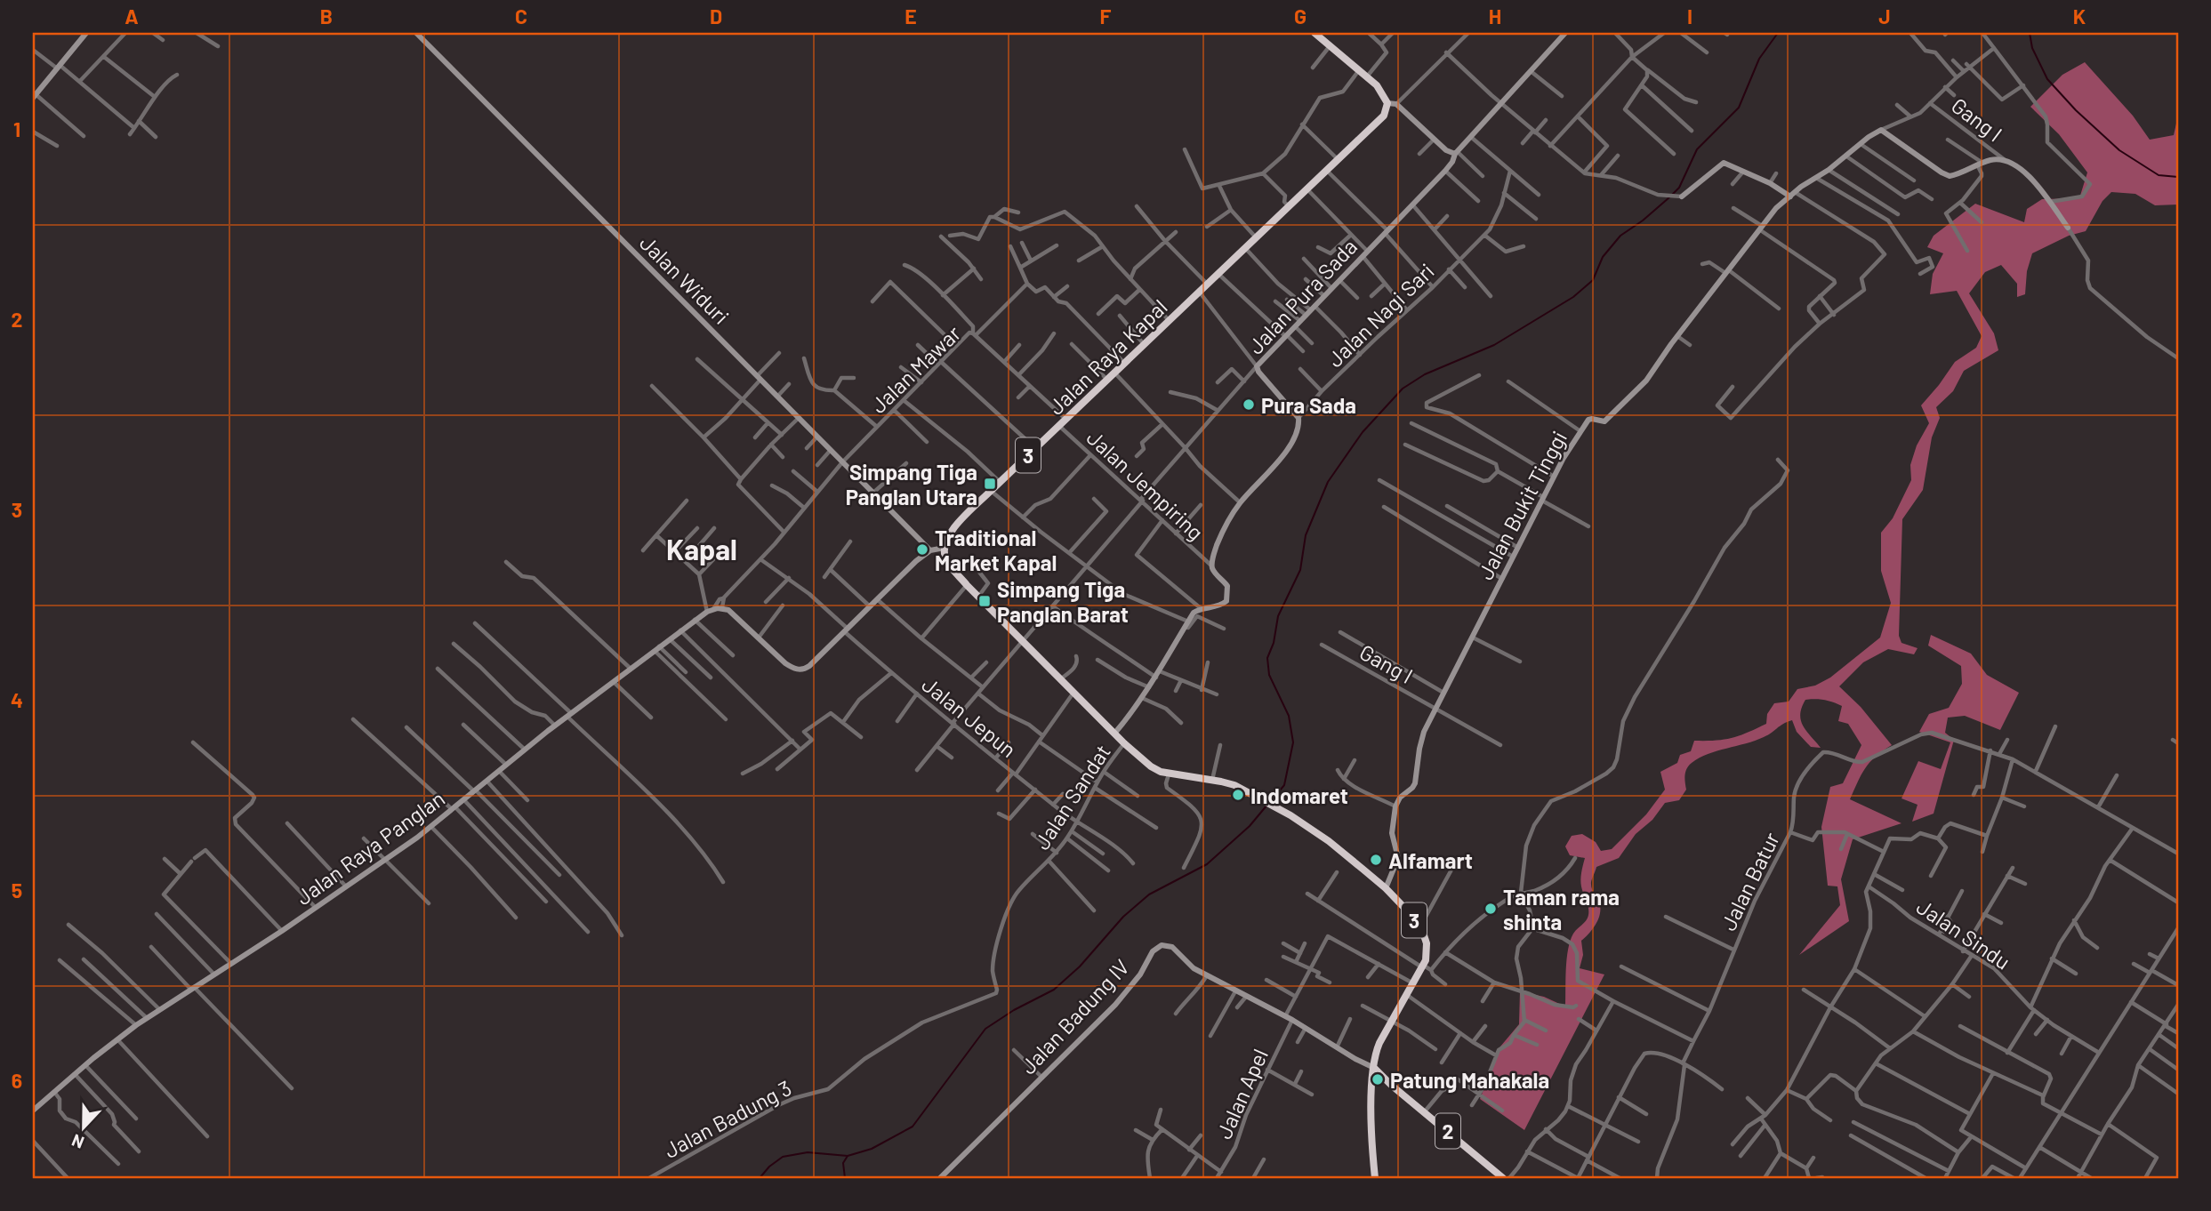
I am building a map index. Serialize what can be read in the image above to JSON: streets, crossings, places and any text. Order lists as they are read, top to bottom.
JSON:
{
  "streets": {
    "highway": ["Jalan Raya Kapal", "3", "2"],
    "street": [
      "Gang I",
      "Jalan Widuri",
      "Jalan Pura Sada",
      "Jalan Nagi Sari",
      "Jalan Mawar",
      "Jalan Jempiring",
      "Jalan Bukit Tinggi",
      "Jalan Jepun",
      "Jalan Sandat",
      "Jalan Raya Panglan",
      "Jalan Batur",
      "Jalan Sindu",
      "Jalan Badung IV",
      "Jalan Apel",
      "Jalan Badung 3"
    ]
  },
  "crossings": [
    ["Gang I", "Jalan Bukit Tinggi"],
    ["Jalan Widuri", "Jalan Mawar"],
    ["Jalan Pura Sada", "Jalan Nagi Sari"],
    ["Jalan Raya Kapal", "Jalan Mawar"],
    ["Jalan Raya Kapal", "3"],
    ["Jalan Raya Kapal", "Jalan Jempiring"],
    ["Jalan Mawar", "Jalan Jepun"],
    ["Jalan Mawar", "Jalan Raya Panglan"],
    ["3", "Jalan Sandat"],
    ["3", "Jalan Badung IV"],
    ["Jalan Jepun", "Jalan Sandat"],
    ["Jalan Sandat", "Jalan Badung 3"],
    ["Jalan Badung IV", "Jalan Apel"]
  ],
  "districts": ["Kapal"],
  "places": {
    "other": [
      "Pura Sada",
      "Traditional Market Kapal",
      "Indomaret",
      "Alfamart",
      "Taman rama shinta",
      "Patung Mahakala"
    ],
    "transit": ["Simpang Tiga Panglan Utara", "Simpang Tiga Panglan Barat"]
  },
  "north": "bottom",
  "grid": {
    "columns": [
      "A",
      "B",
      "C",
      "D",
      "E",
      "F",
      "G",
      "H",
      "I",
      "J",
      "K"
    ],
    "rows": [
      "1",
      "2",
      "3",
      "4",
      "5",
      "6"
    ]
  }
}
